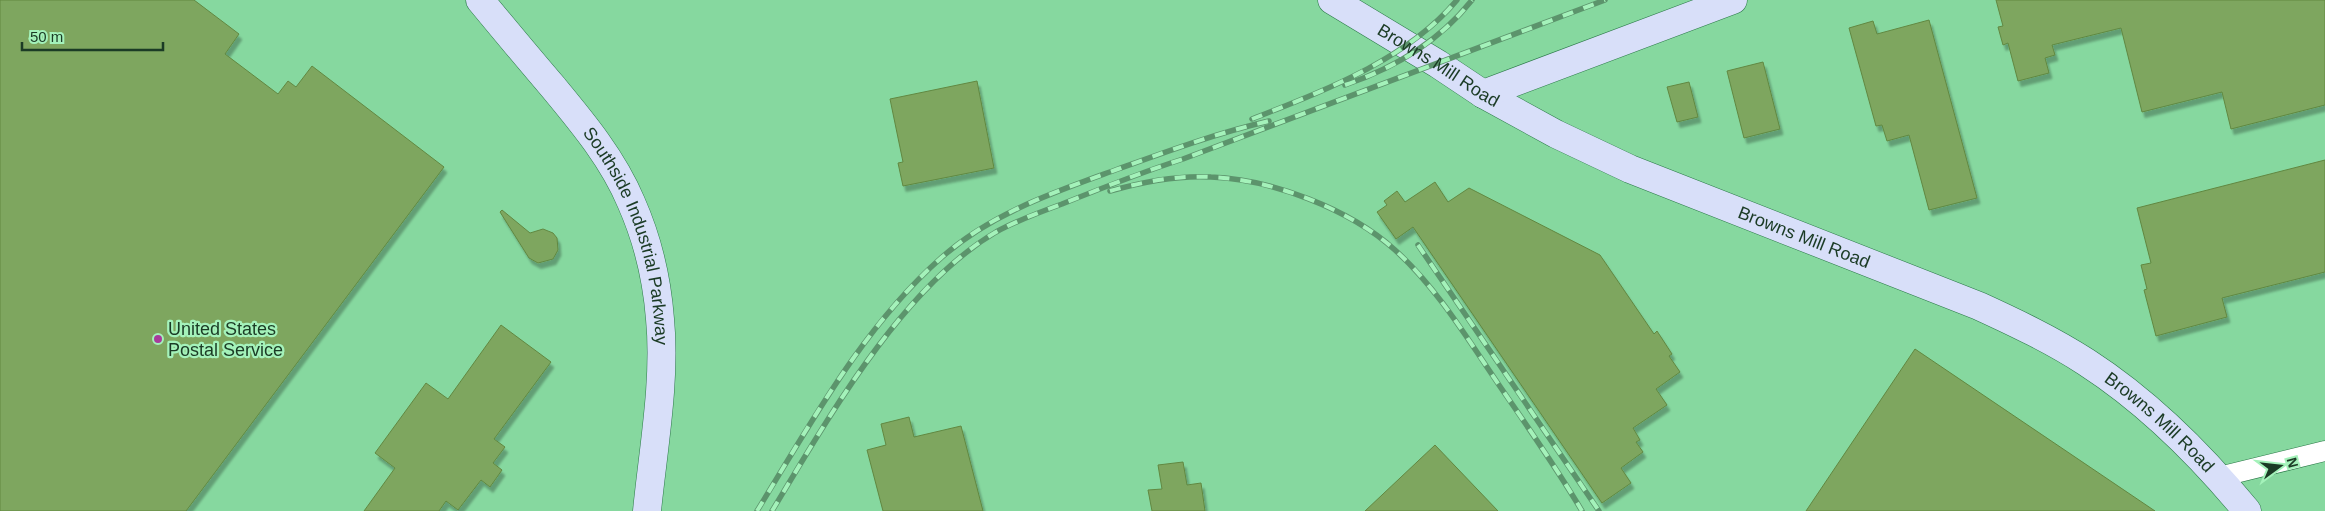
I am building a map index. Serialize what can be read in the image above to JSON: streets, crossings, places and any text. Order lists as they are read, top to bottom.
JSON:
{
  "streets": {
    "street": ["Browns Mill Road", "Southside Industrial Parkway"]
  },
  "places": ["United States Postal Service"],
  "scale_bar": "50 m",
  "north": "right"
}
